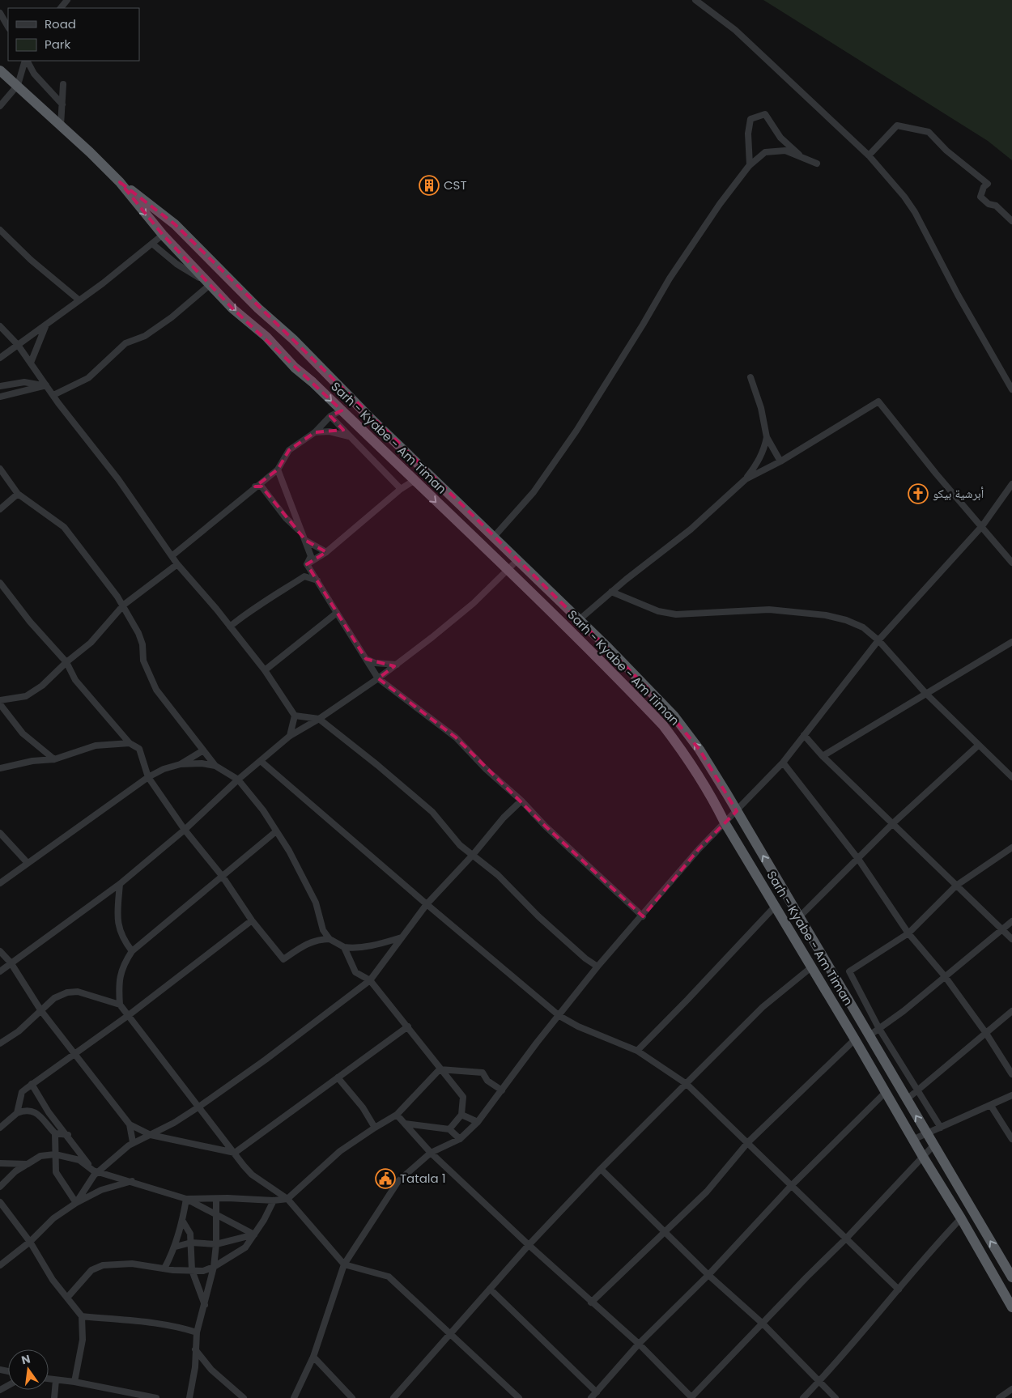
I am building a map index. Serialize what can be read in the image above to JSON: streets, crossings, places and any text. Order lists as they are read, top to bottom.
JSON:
{
  "streets": {
    "highway": ["Sarh - Kyabe - Am Timan"]
  },
  "places": {
    "building": ["CST"],
    "church": ["أبرشية بيكو"],
    "public building": ["Tatala 1"]
  },
  "legend": ["Road", "Park"],
  "north": "top"
}
